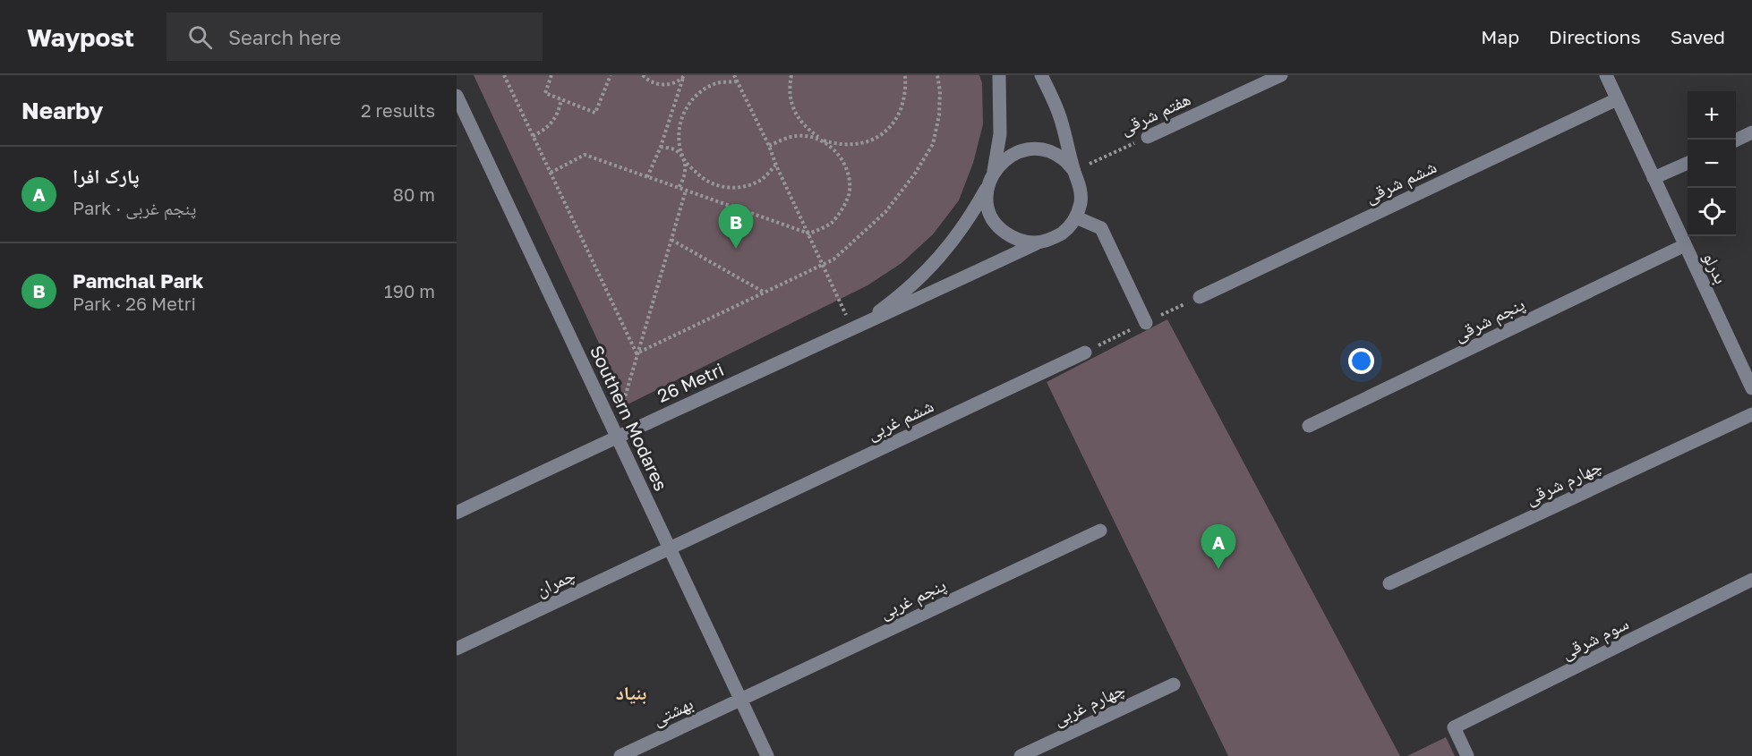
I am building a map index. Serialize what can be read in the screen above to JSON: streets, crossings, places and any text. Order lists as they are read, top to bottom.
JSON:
{
  "streets": {
    "street": [
      "هفتم شرقی",
      "ششم شرقی",
      "بدرلو",
      "پنجم شرقی",
      "26 Metri",
      "Southern Modares",
      "ششم غربی",
      "چهارم شرقی",
      "چمران",
      "پنجم غربی",
      "سوم شرقی",
      "چهارم غربی",
      "بهشتی"
    ]
  },
  "crossings": [
    ["هفتم شرقی", "26 Metri"],
    ["ششم شرقی", "بدرلو"],
    ["بدرلو", "پنجم شرقی"],
    ["26 Metri", "Southern Modares"],
    ["Southern Modares", "ششم غربی"],
    ["Southern Modares", "چمران"],
    ["Southern Modares", "پنجم غربی"],
    ["Southern Modares", "بهشتی"],
    ["ششم غربی", "چمران"],
    ["پنجم غربی", "بهشتی"]
  ],
  "districts": ["بنیاد"],
  "page": {
    "header": "Waypost",
    "search": "Search here",
    "nav": ["Map", "Directions", "Saved"],
    "heading": ["Nearby", "2 results"],
    "map_buttons": ["+", "−"],
    "list": [
      {
        "mark": "A",
        "name": "پارک افرا",
        "note": "Park · پنجم غربی",
        "value": "80 m"
      },
      {
        "mark": "B",
        "name": "Pamchal Park",
        "note": "Park · 26 Metri",
        "value": "190 m"
      }
    ],
    "pins": ["B", "A"]
  }
}
